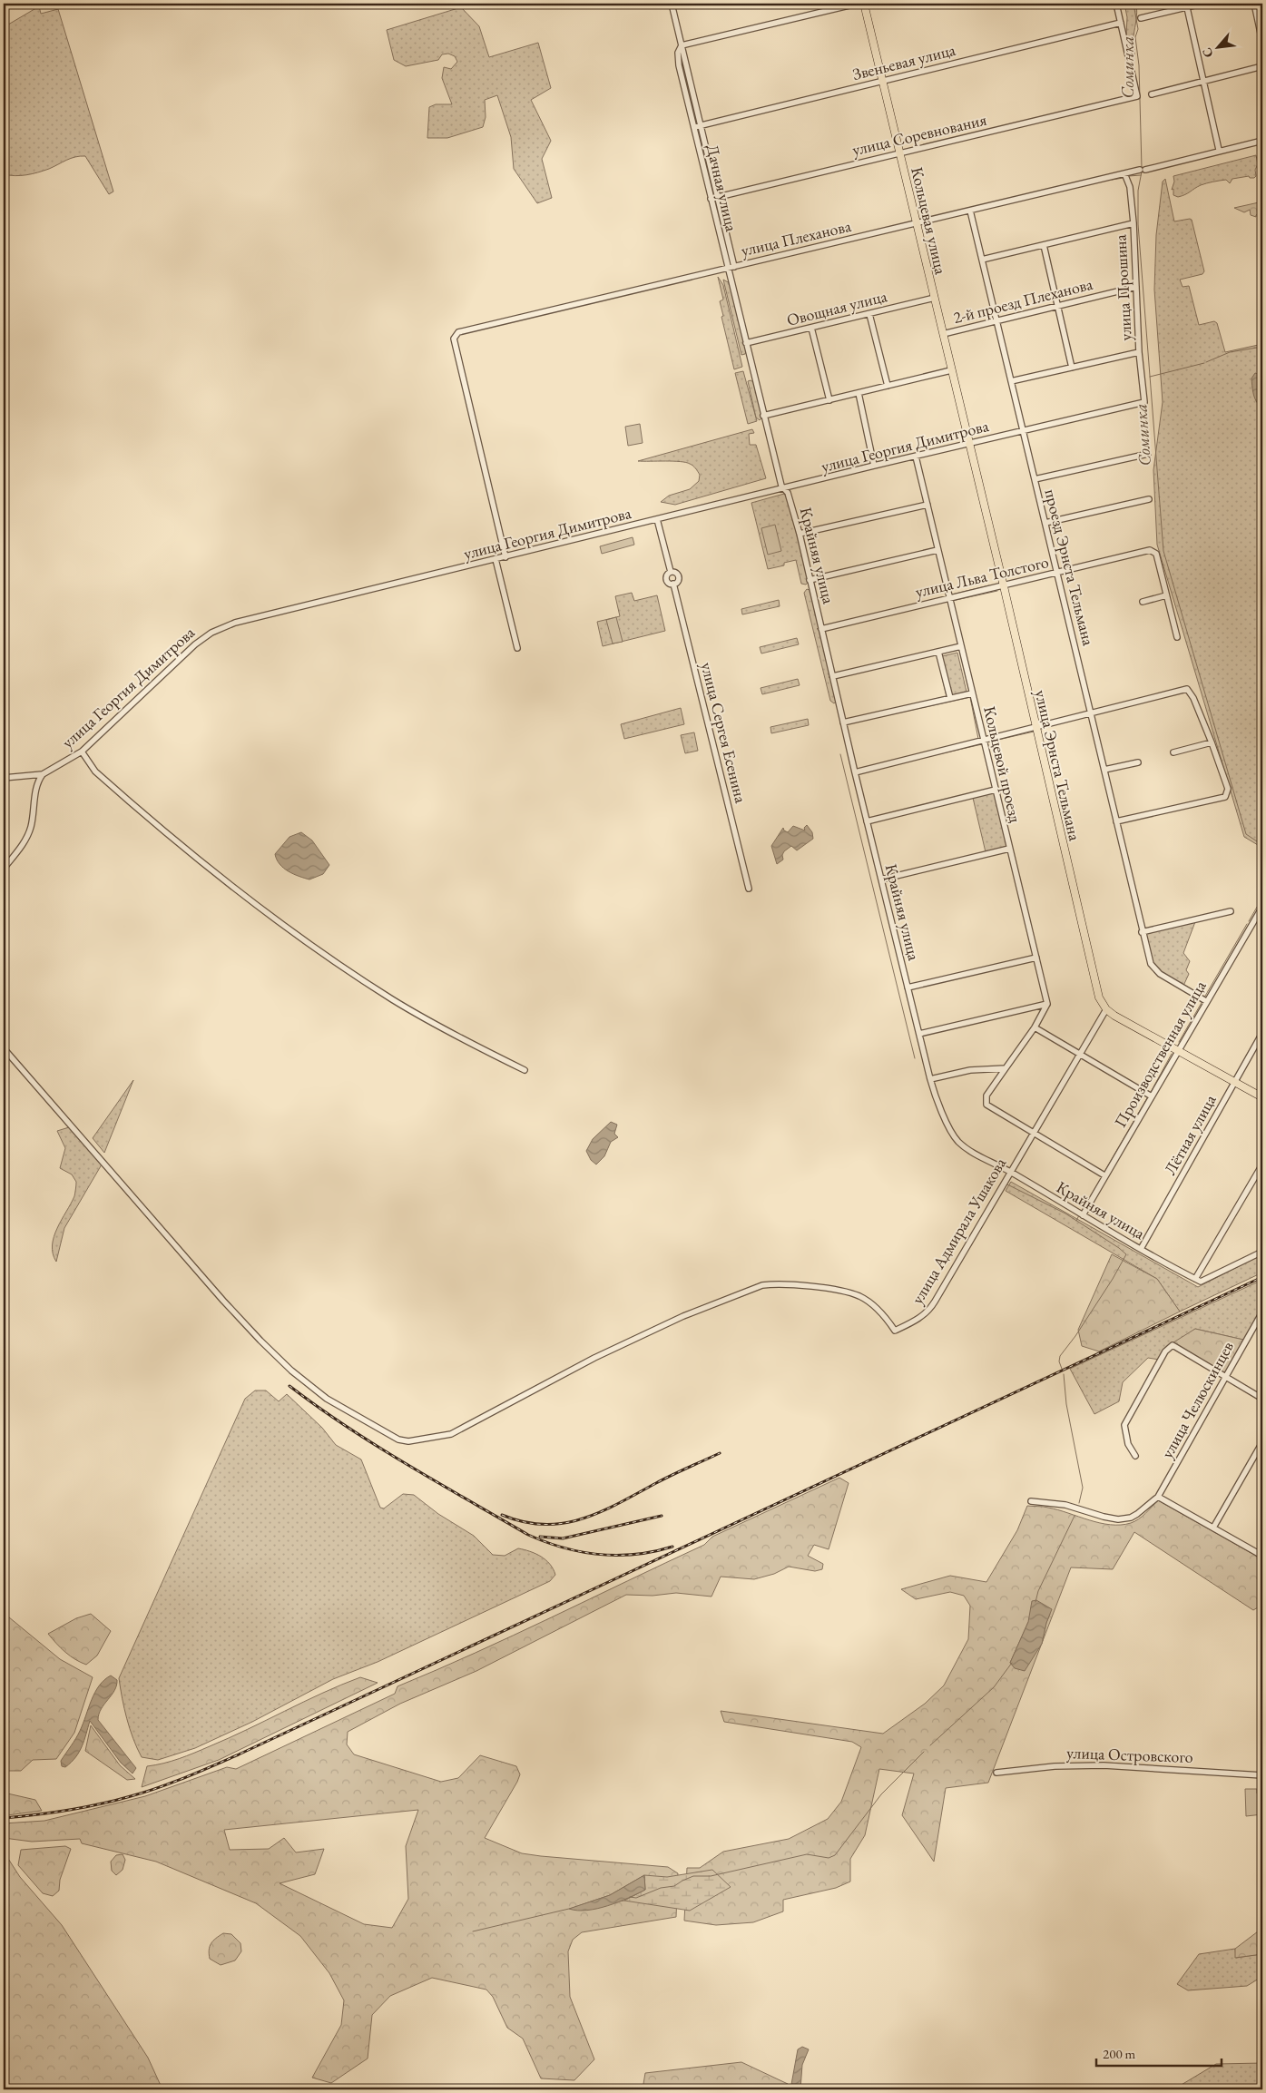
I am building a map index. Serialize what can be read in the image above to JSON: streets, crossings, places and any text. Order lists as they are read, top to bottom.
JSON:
{
  "streets": {
    "main road": ["Кольцевая улица", "улица Эрнста Тельмана"],
    "street": [
      "Звеньевая улица",
      "улица Соревнования",
      "Дачная улица",
      "улица Плеханова",
      "улица Прошина",
      "2-й проезд Плеханова",
      "Овощная улица",
      "улица Георгия Димитрова",
      "Крайняя улица",
      "проезд Эрнста Тельмана",
      "улица Льва Толстого",
      "улица Сергея Есенина",
      "Кольцевой проезд",
      "Производственная улица",
      "Лётная улица",
      "улица Адмирала Ушакова",
      "улица Челюскинцев",
      "улица Островского"
    ]
  },
  "crossings": [
    ["Звеньевая улица", "улица Соревнования"],
    ["Звеньевая улица", "Дачная улица"],
    ["Звеньевая улица", "Кольцевая улица"],
    ["улица Соревнования", "Дачная улица"],
    ["улица Соревнования", "Кольцевая улица"],
    ["Дачная улица", "улица Плеханова"],
    ["Дачная улица", "Овощная улица"],
    ["Дачная улица", "Крайняя улица"],
    ["Кольцевая улица", "улица Плеханова"],
    ["Кольцевая улица", "2-й проезд Плеханова"],
    ["Кольцевая улица", "Овощная улица"],
    ["Кольцевая улица", "улица Георгия Димитрова"],
    ["Кольцевая улица", "улица Эрнста Тельмана"],
    ["улица Плеханова", "улица Прошина"],
    ["улица Плеханова", "улица Георгия Димитрова"],
    ["улица Плеханова", "проезд Эрнста Тельмана"],
    ["улица Прошина", "2-й проезд Плеханова"],
    ["улица Прошина", "улица Георгия Димитрова"],
    ["2-й проезд Плеханова", "проезд Эрнста Тельмана"],
    ["улица Георгия Димитрова", "Крайняя улица"],
    ["улица Георгия Димитрова", "проезд Эрнста Тельмана"],
    ["улица Георгия Димитрова", "улица Сергея Есенина"],
    ["улица Георгия Димитрова", "Кольцевой проезд"],
    ["улица Георгия Димитрова", "улица Эрнста Тельмана"],
    ["Крайняя улица", "улица Льва Толстого"],
    ["Крайняя улица", "Производственная улица"],
    ["Крайняя улица", "Лётная улица"],
    ["Крайняя улица", "улица Адмирала Ушакова"],
    ["проезд Эрнста Тельмана", "улица Льва Толстого"],
    ["проезд Эрнста Тельмана", "Производственная улица"],
    ["улица Льва Толстого", "Кольцевой проезд"],
    ["улица Льва Толстого", "улица Эрнста Тельмана"],
    ["улица Эрнста Тельмана", "улица Адмирала Ушакова"]
  ],
  "water": ["Соминка"],
  "scale_bar": "200 m",
  "north": "bottom left"
}
